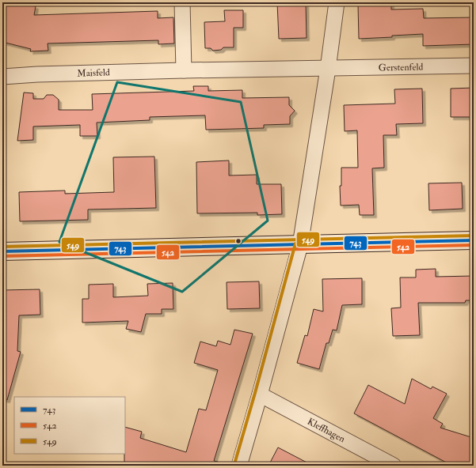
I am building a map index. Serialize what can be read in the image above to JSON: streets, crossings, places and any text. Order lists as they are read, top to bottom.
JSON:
{
  "streets": {
    "street": ["Gerstenfeld", "Maisfeld", "Kleffhagen"]
  },
  "crossings": [
    ["Gerstenfeld", "Maisfeld"]
  ],
  "lines": ["transit line 549", "transit line 743", "transit line 542"],
  "legend": ["743", "542", "549"]
}
